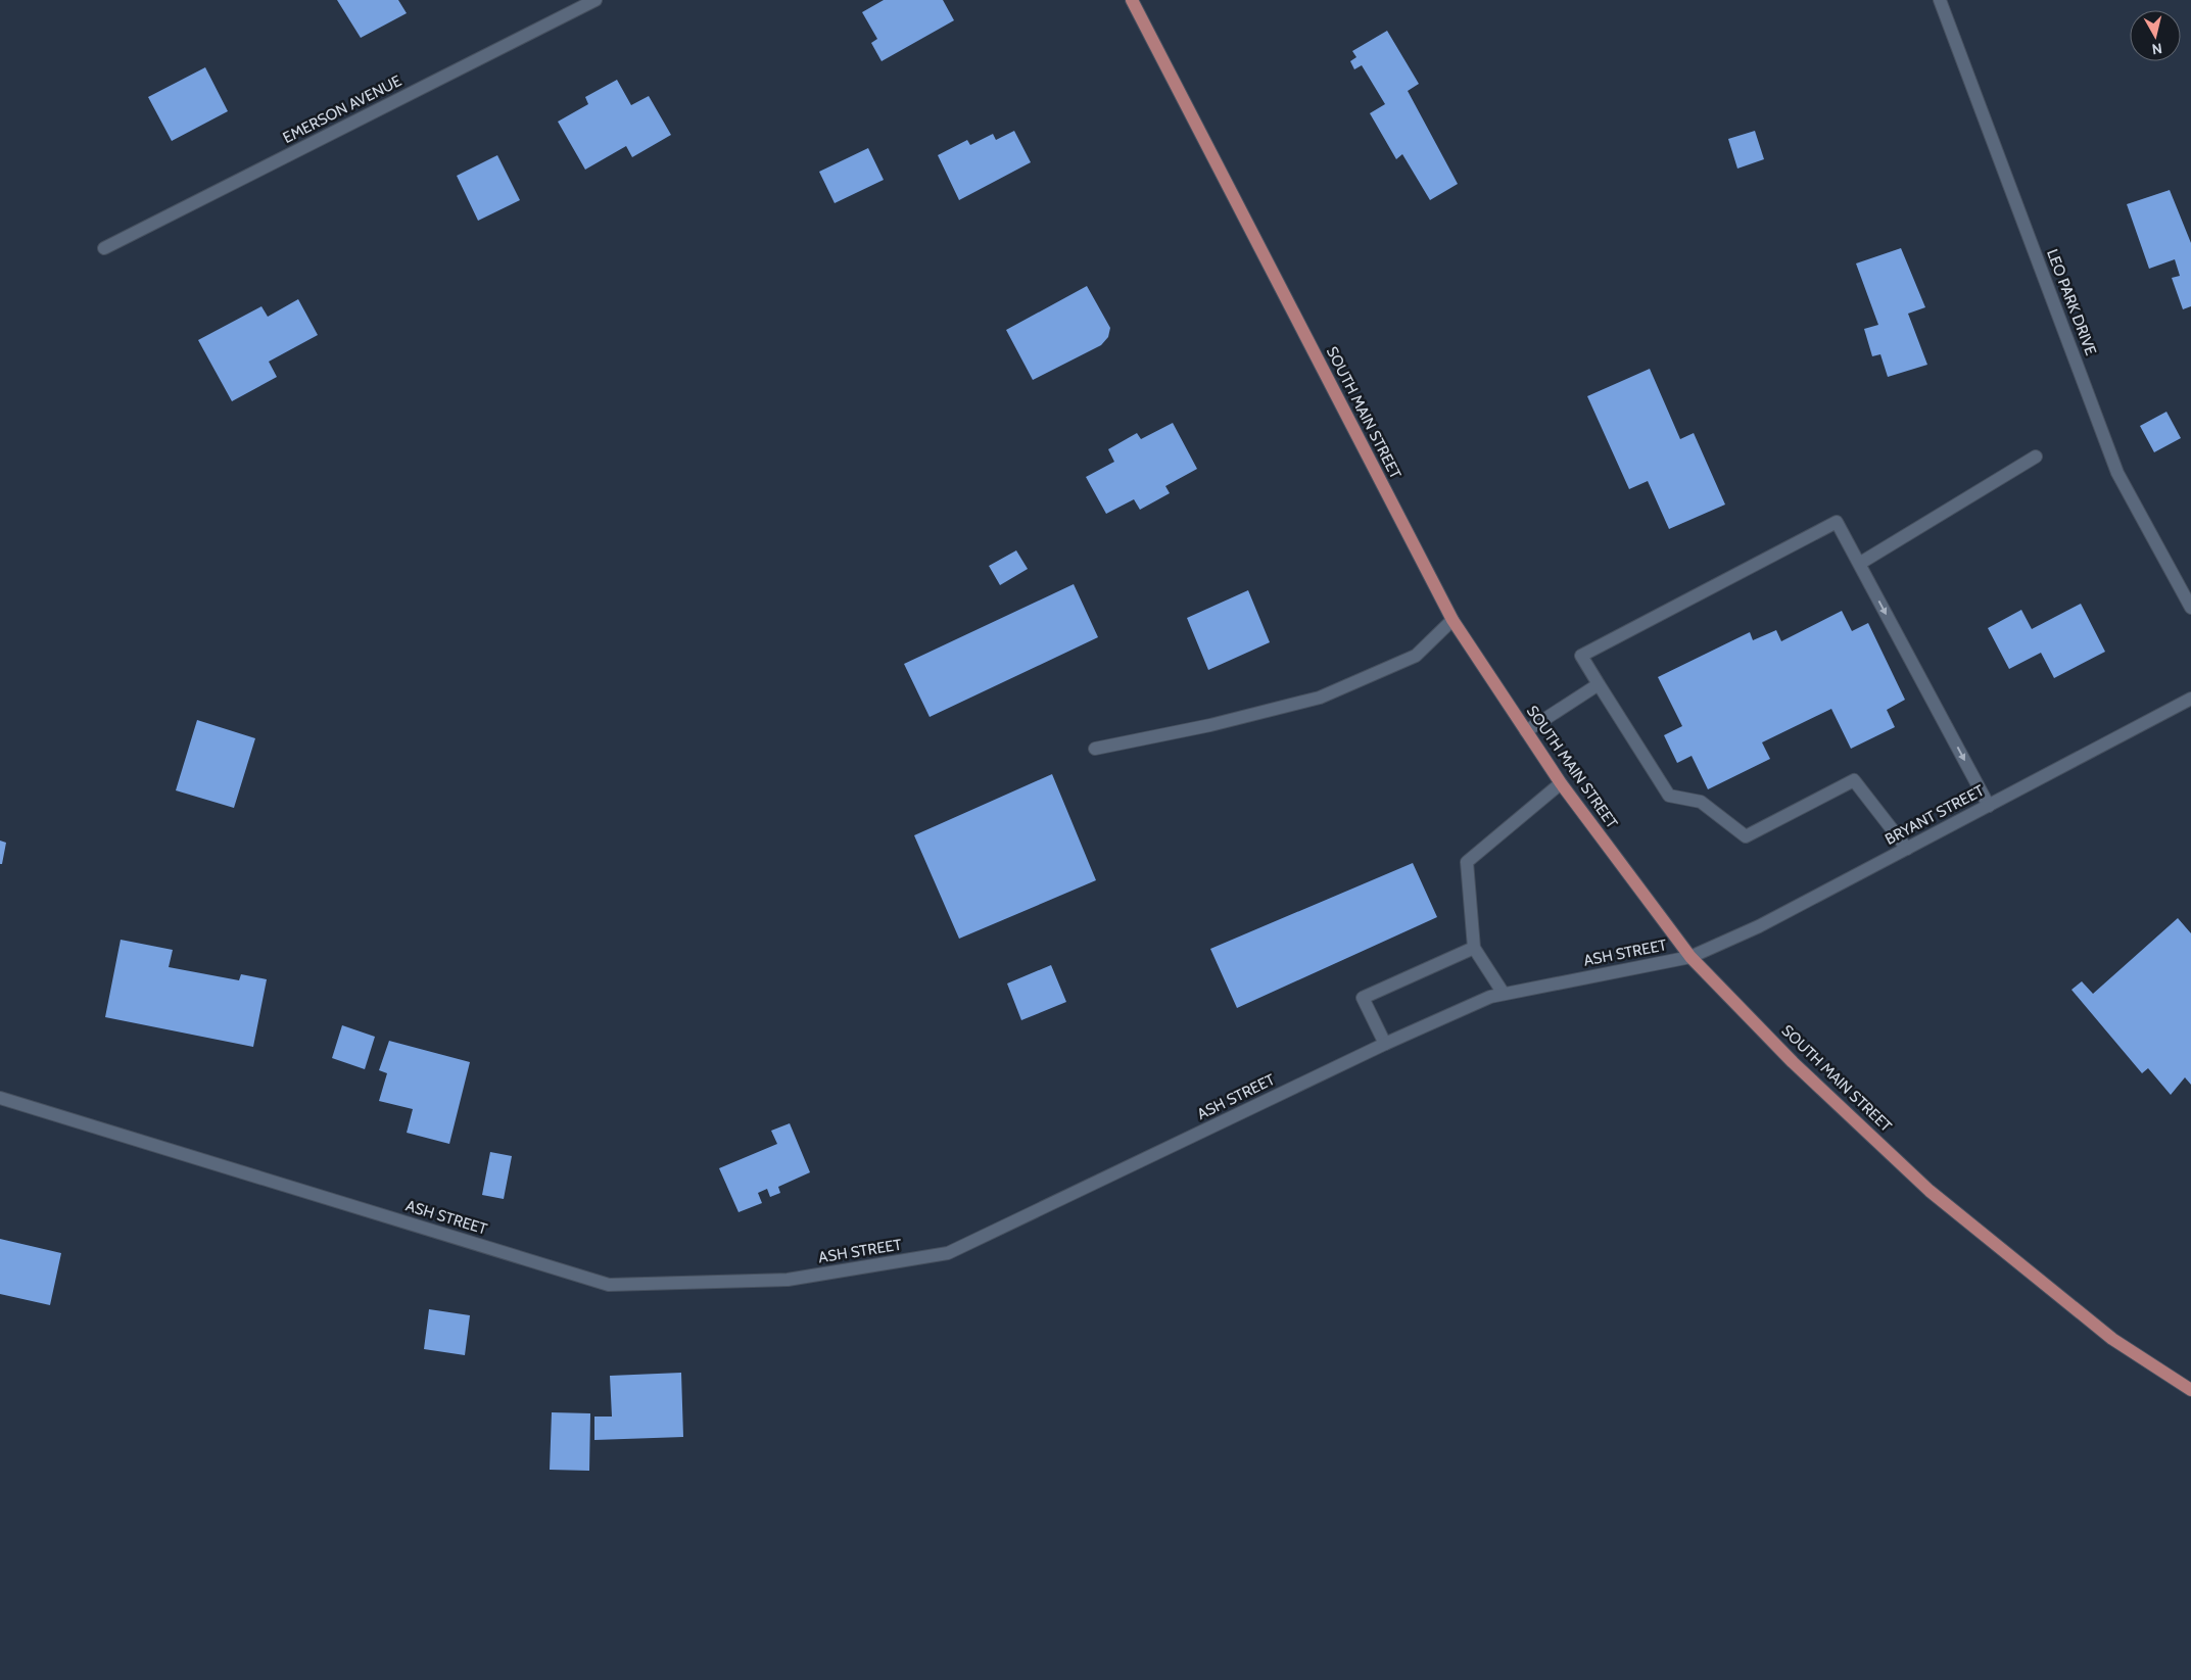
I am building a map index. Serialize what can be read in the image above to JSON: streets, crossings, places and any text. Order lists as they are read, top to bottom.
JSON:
{
  "streets": {
    "main road": ["SOUTH MAIN STREET"],
    "street": [
      "EMERSON AVENUE",
      "LEO PARK DRIVE",
      "BRYANT STREET",
      "ASH STREET"
    ]
  },
  "crossings": [
    ["SOUTH MAIN STREET", "BRYANT STREET"],
    ["SOUTH MAIN STREET", "ASH STREET"],
    ["BRYANT STREET", "ASH STREET"]
  ],
  "north": "bottom"
}
